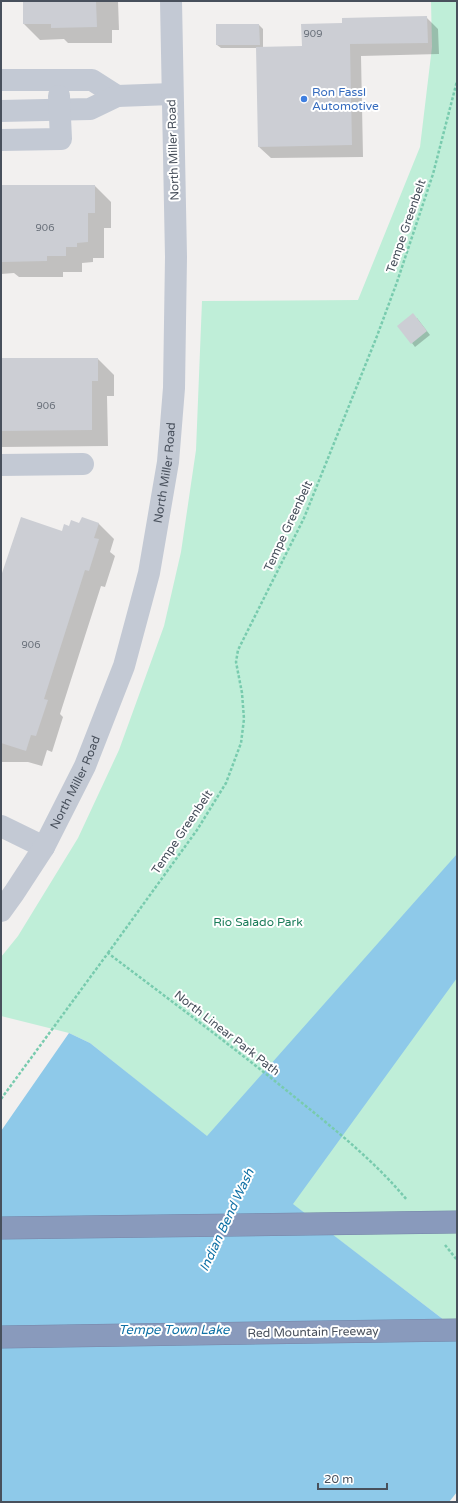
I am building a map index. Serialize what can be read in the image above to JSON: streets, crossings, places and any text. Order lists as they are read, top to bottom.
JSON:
{
  "streets": {
    "highway": ["Red Mountain Freeway"],
    "street": ["North Miller Road"],
    "path": ["Tempe Greenbelt", "North Linear Park Path"]
  },
  "crossings": [
    ["Tempe Greenbelt", "North Linear Park Path"]
  ],
  "water": ["Indian Bend Wash", "Tempe Town Lake"],
  "parks": ["Rio Salado Park"],
  "places": ["Ron Fassl Automotive"],
  "house_numbers": [
    "909",
    "906",
    "906",
    "906"
  ],
  "scale_bar": "20 m"
}
